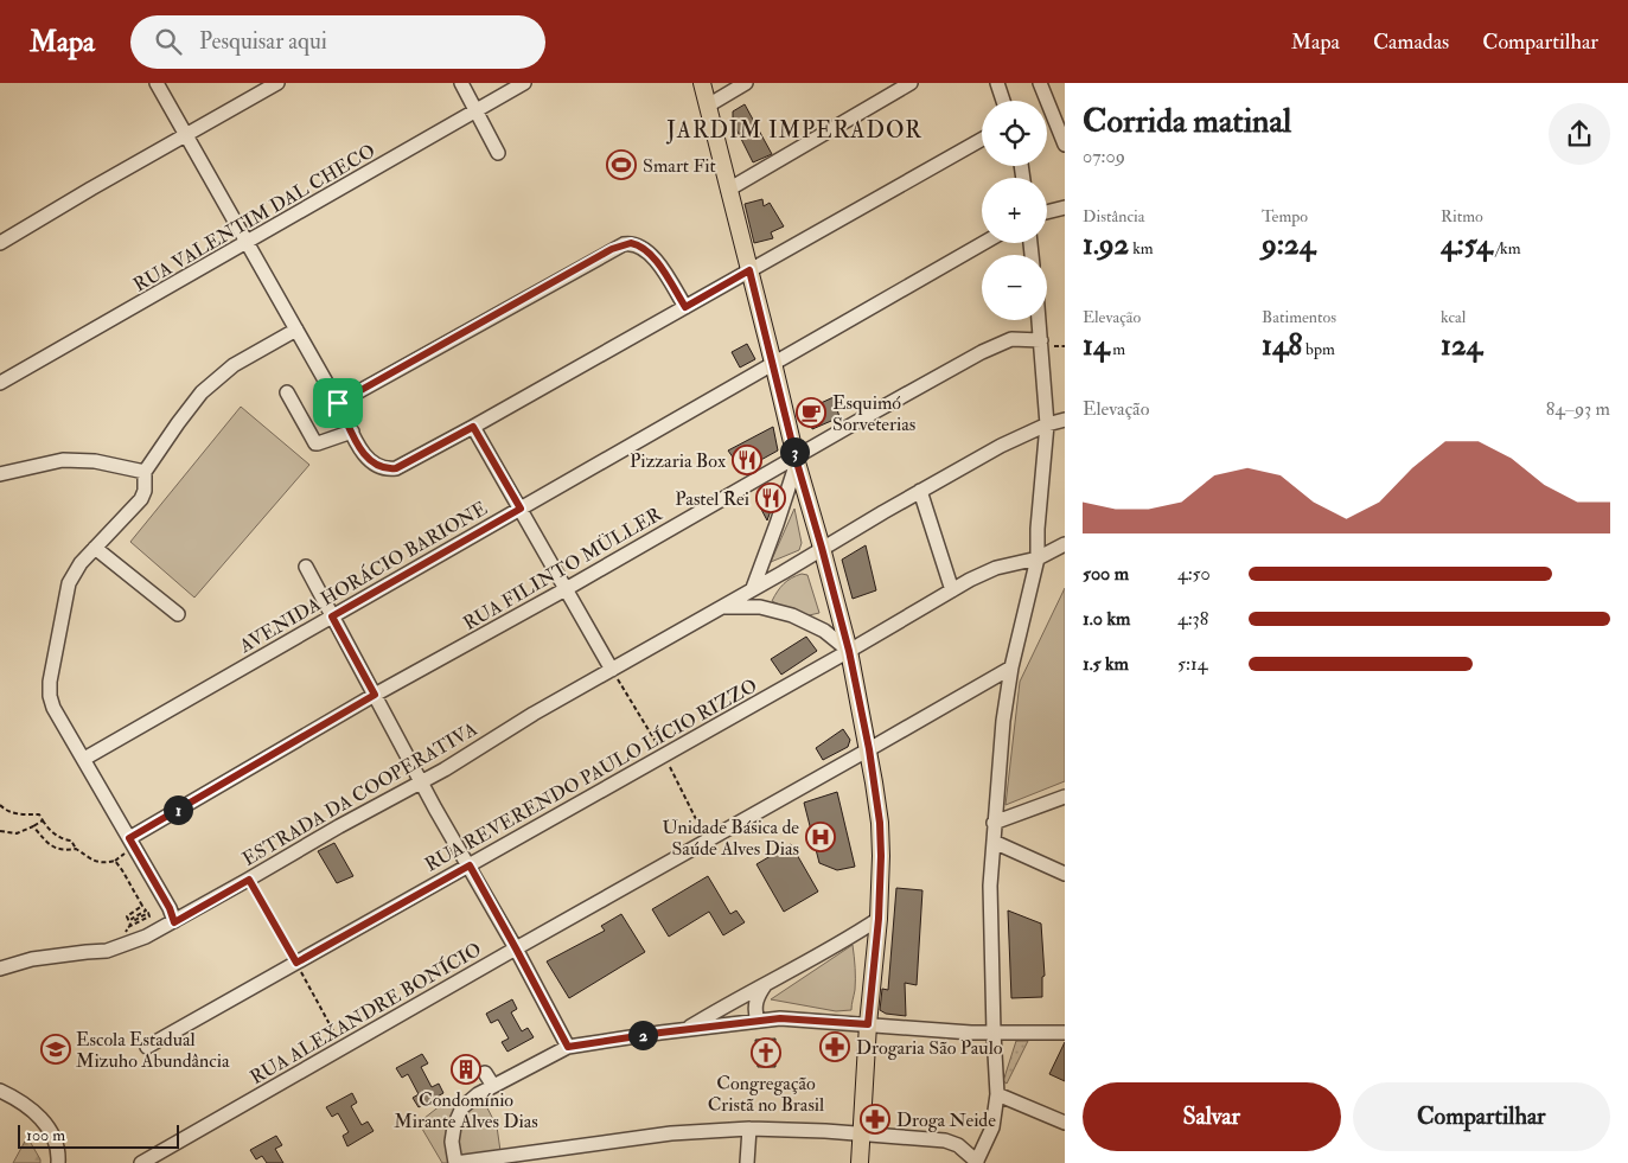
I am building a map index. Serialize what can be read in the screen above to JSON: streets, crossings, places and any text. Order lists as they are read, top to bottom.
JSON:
{
  "streets": {
    "street": [
      "RUA VALENTIM DAL CHECO",
      "RUA FILINTO MÜLLER",
      "AVENIDA HORÁCIO BARIONE",
      "RUA REVERENDO PAULO LÍCIO RIZZO",
      "ESTRADA DA COOPERATIVA",
      "RUA ALEXANDRE BONÍCIO"
    ]
  },
  "districts": ["JARDIM IMPERADOR"],
  "places": {
    "sports": ["Smart Fit"],
    "cafe": ["Esquimó Sorveterias"],
    "restaurant": ["Pizzaria Box", "Pastel Rei"],
    "hospital": ["Unidade Básica de Saúde Alves Dias"],
    "pharmacy": ["Drogaria São Paulo", "Droga Neide"],
    "school or university": ["Escola Estadual Mizuho Abundância"],
    "church": ["Congregação Cristã no Brasil"],
    "building": ["Condomínio Mirante Alves Dias"]
  },
  "scale_bar": "100 m",
  "page": {
    "header": "Mapa",
    "search": "Pesquisar aqui",
    "nav": ["Mapa", "Camadas", "Compartilhar"],
    "heading": ["Corrida matinal", "07:09"],
    "map_buttons": ["+", "−"],
    "stats": [
      ["Distância", "1.92 km"],
      ["Tempo", "9:24"],
      ["Ritmo", "4:54 /km"],
      ["Elevação", "14 m"],
      ["Batimentos", "148 bpm"],
      ["kcal", "124"]
    ],
    "chart": ["Elevação", "84–93 m"],
    "pins": ["3", "1", "2"],
    "list": [
      {
        "name": "500 m",
        "note": "4:50"
      },
      {
        "name": "1.0 km",
        "note": "4:38"
      },
      {
        "name": "1.5 km",
        "note": "5:14"
      }
    ],
    "buttons": ["Salvar", "Compartilhar"],
    "scale": "100 m"
  }
}
